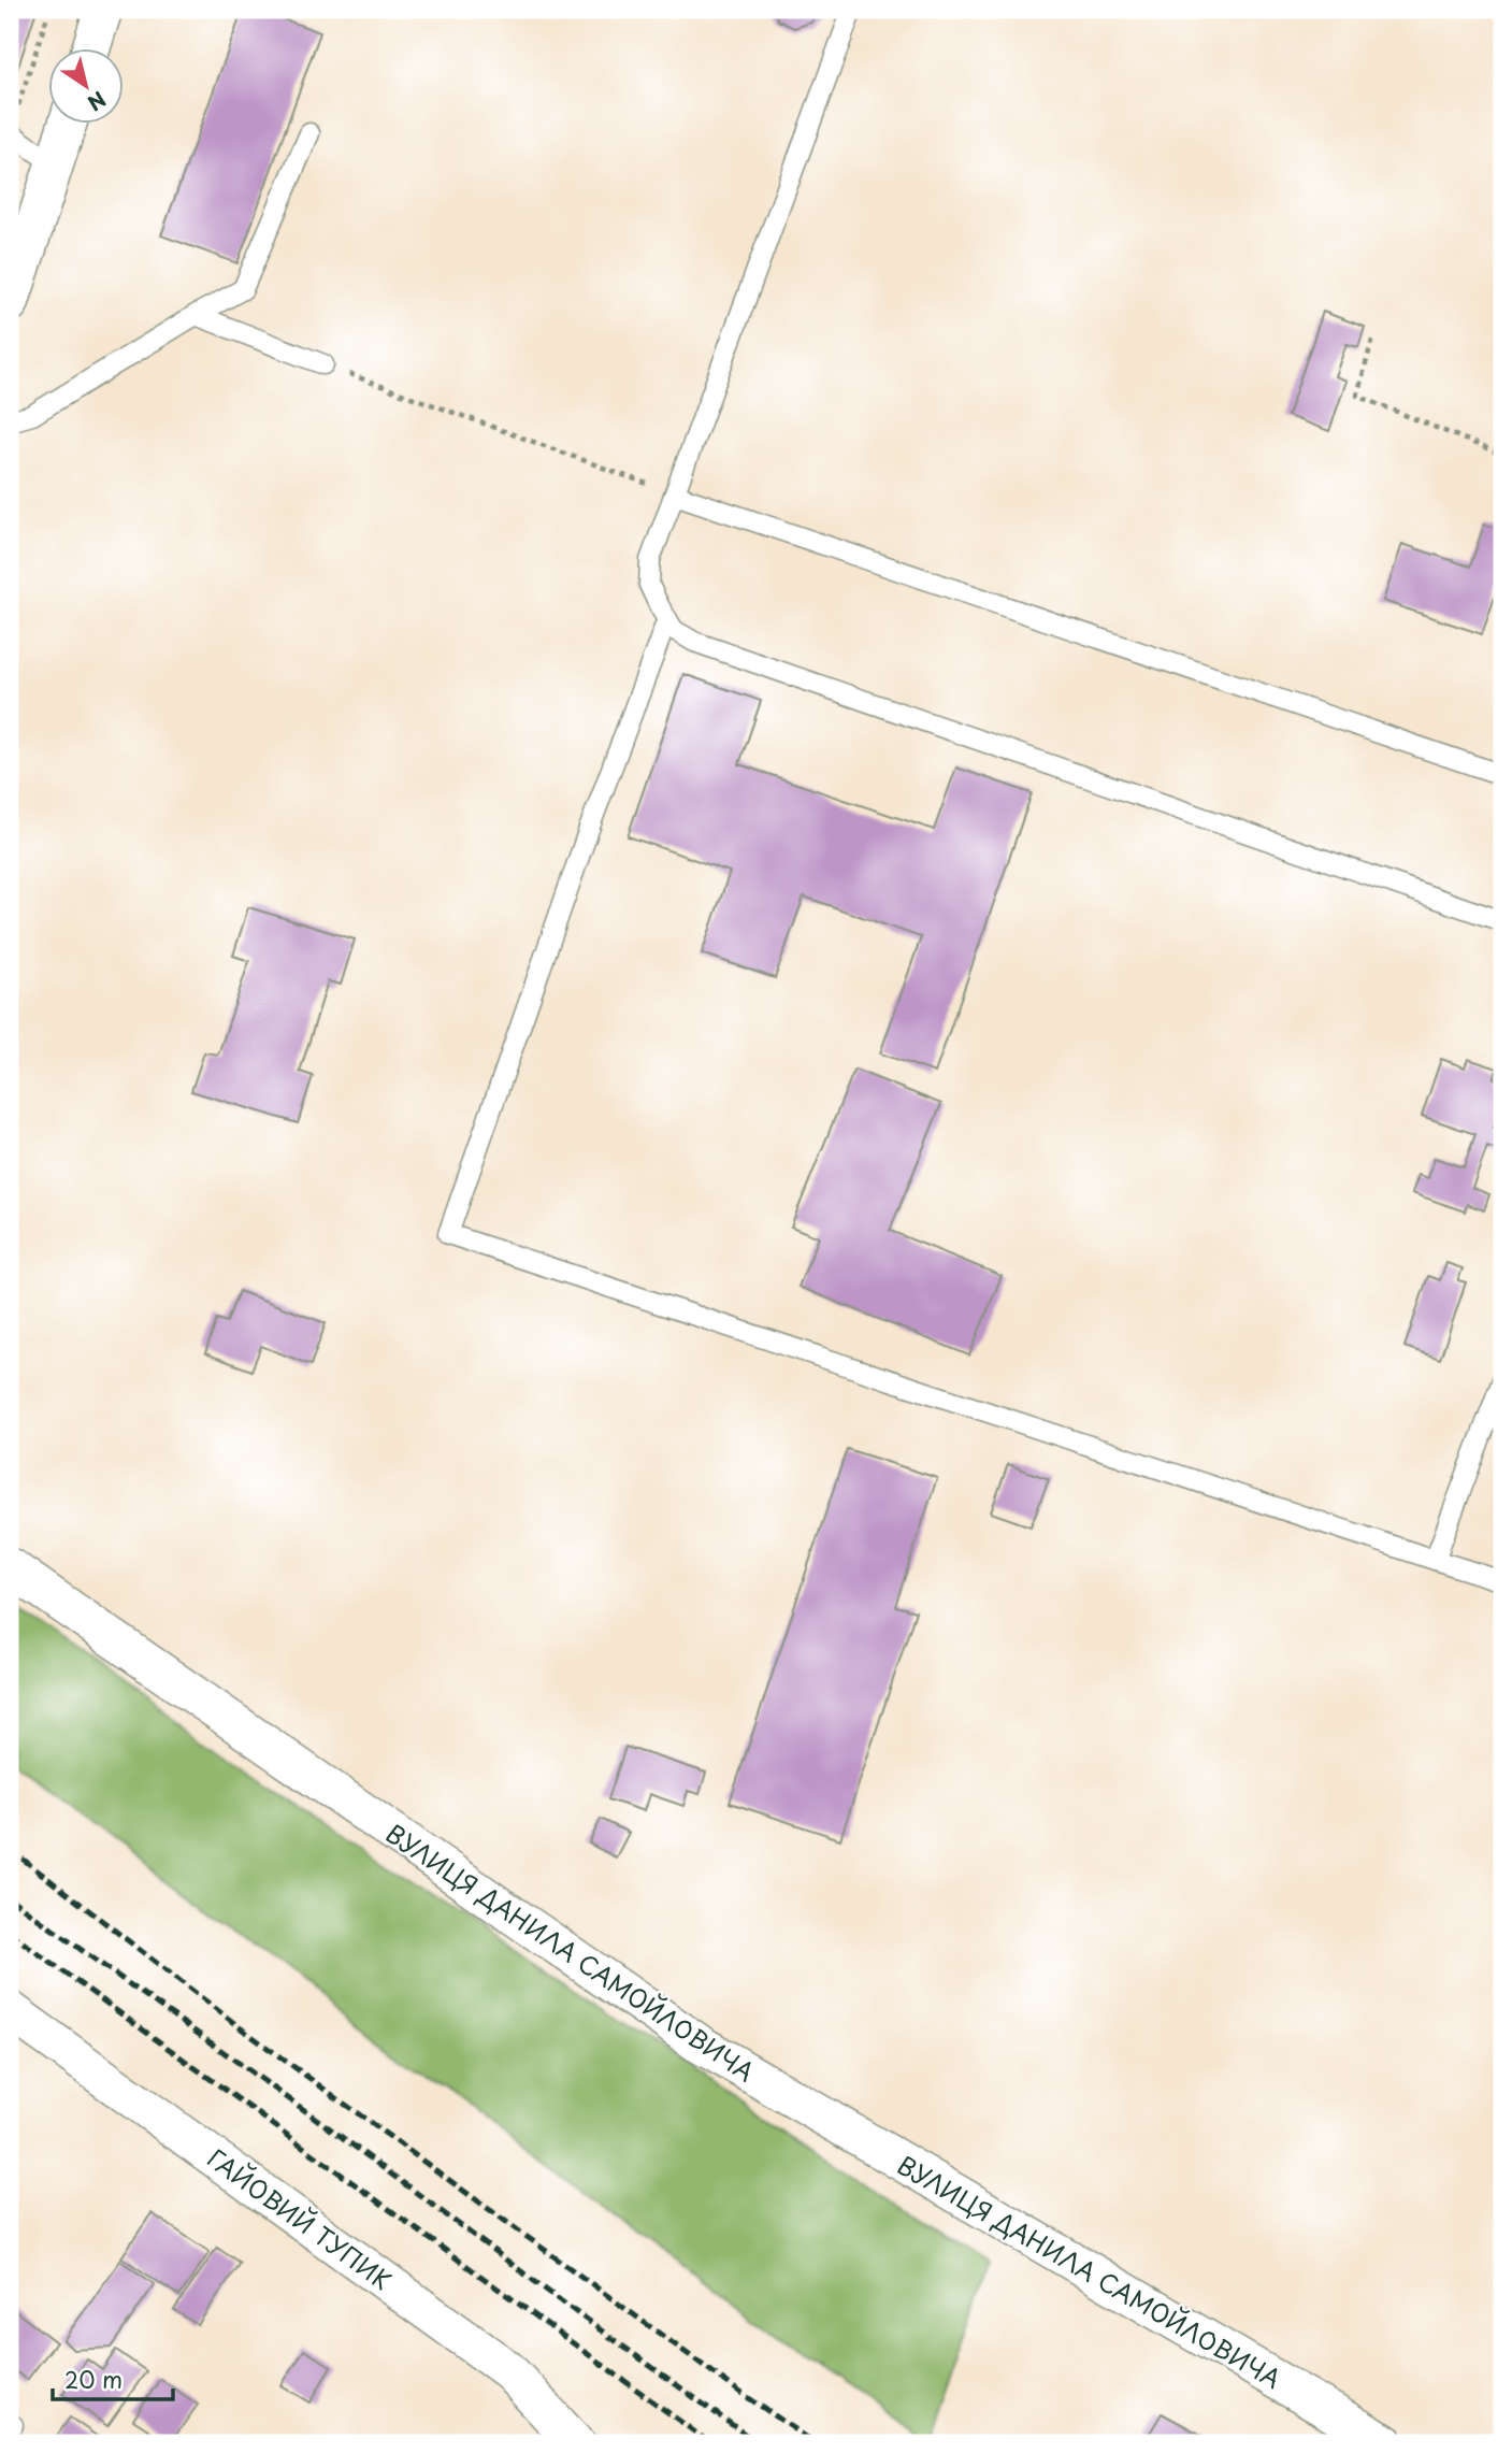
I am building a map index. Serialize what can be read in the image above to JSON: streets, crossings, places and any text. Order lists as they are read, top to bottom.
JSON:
{
  "streets": {
    "street": ["ВУЛИЦЯ ДАНИЛА САМОЙЛОВИЧА", "ГАЙОВИЙ ТУПИК"]
  },
  "scale_bar": "20 m",
  "north": "bottom right"
}
